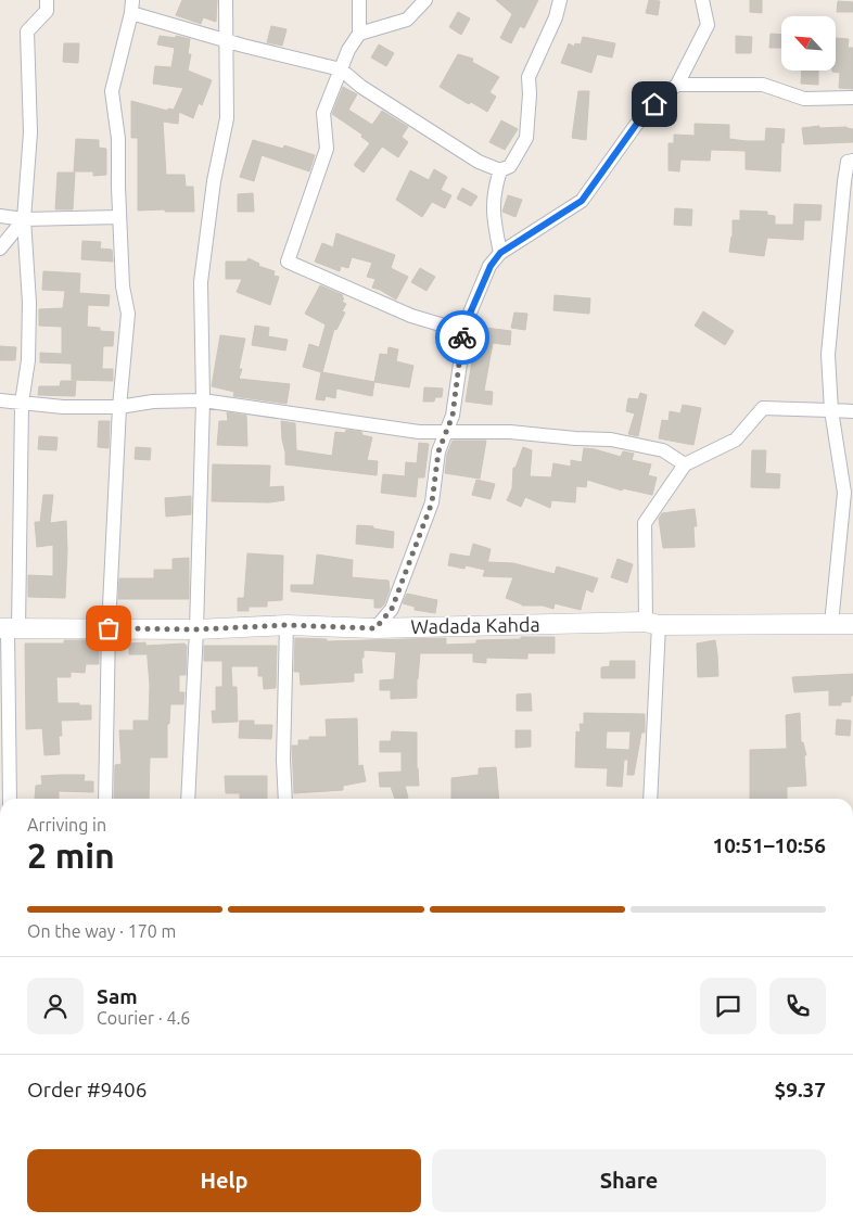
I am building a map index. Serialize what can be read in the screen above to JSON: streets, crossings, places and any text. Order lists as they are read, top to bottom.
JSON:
{
  "streets": {
    "main road": ["Wadada Kahda"]
  },
  "north": "top left",
  "page": {
    "heading": ["2 min", "Arriving in", "10:51–10:56"],
    "panel": [
      "Sam",
      "Courier · 4.6",
      "Order #9406",
      "$9.37"
    ],
    "bar": "On the way · 170 m",
    "buttons": ["Help", "Share"]
  }
}
